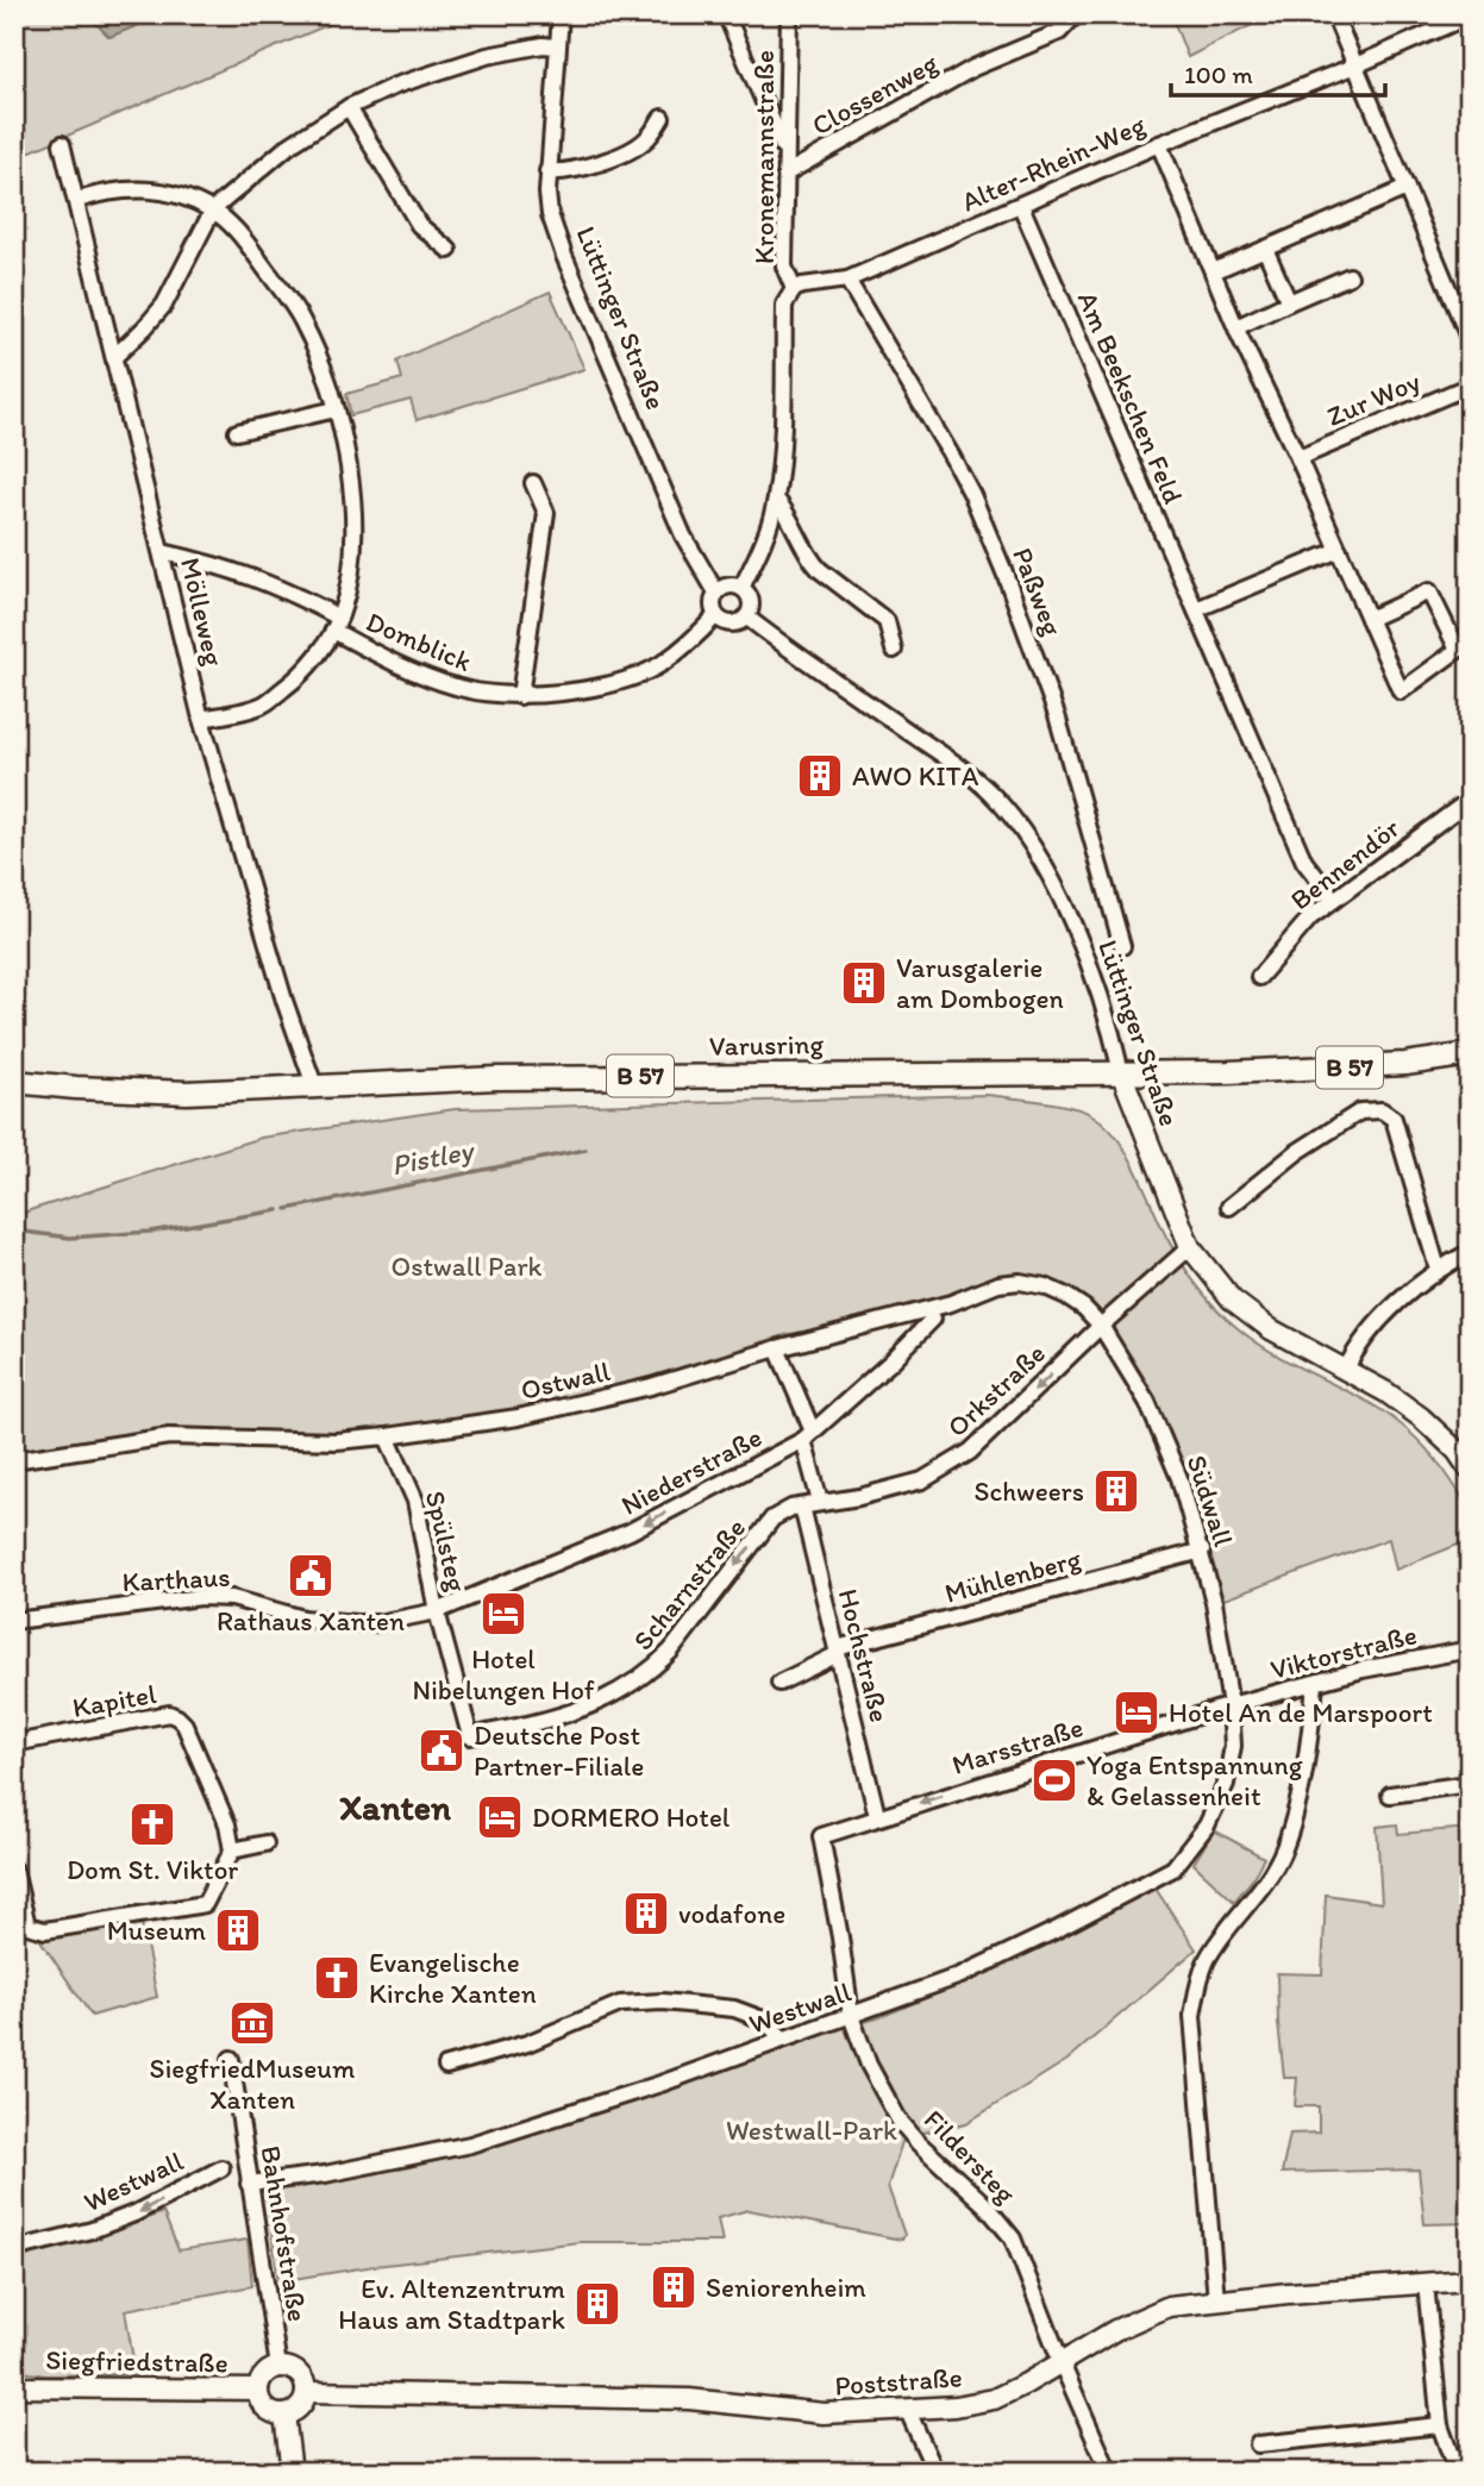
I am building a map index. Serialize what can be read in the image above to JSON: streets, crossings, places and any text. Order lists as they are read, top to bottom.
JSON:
{
  "streets": {
    "main road": ["Varusring", "B 57"],
    "street": [
      "Clossenweg",
      "Kronemannstraße",
      "Alter-Rhein-Weg",
      "Lüttinger Straße",
      "Am Beekschen Feld",
      "Zur Woy",
      "Paßweg",
      "Mölleweg",
      "Domblick",
      "Bennendör",
      "Ostwall",
      "Orkstraße",
      "Niederstraße",
      "Südwall",
      "Spülsteg",
      "Mühlenberg",
      "Karthaus",
      "Scharnstraße",
      "Viktorstraße",
      "Hochstraße",
      "Kapitel",
      "Marsstraße",
      "Westwall",
      "Fildersteg",
      "Bahnhofstraße",
      "Siegfriedstraße",
      "Poststraße"
    ]
  },
  "crossings": [
    ["Clossenweg", "Kronemannstraße"],
    ["Kronemannstraße", "Alter-Rhein-Weg"],
    ["Kronemannstraße", "Lüttinger Straße"],
    ["Kronemannstraße", "Domblick"],
    ["Alter-Rhein-Weg", "Am Beekschen Feld"],
    ["Alter-Rhein-Weg", "Paßweg"],
    ["Lüttinger Straße", "Domblick"],
    ["Lüttinger Straße", "Varusring"],
    ["Lüttinger Straße", "Orkstraße"],
    ["Am Beekschen Feld", "Bennendör"],
    ["Mölleweg", "Domblick"],
    ["Mölleweg", "Varusring"],
    ["Ostwall", "Orkstraße"],
    ["Ostwall", "Südwall"],
    ["Ostwall", "Spülsteg"],
    ["Orkstraße", "Südwall"],
    ["Orkstraße", "Scharnstraße"],
    ["Orkstraße", "Hochstraße"],
    ["Niederstraße", "Spülsteg"],
    ["Niederstraße", "Karthaus"],
    ["Südwall", "Mühlenberg"],
    ["Südwall", "Viktorstraße"],
    ["Südwall", "Marsstraße"],
    ["Südwall", "Westwall"],
    ["Spülsteg", "Karthaus"],
    ["Spülsteg", "Scharnstraße"],
    ["Mühlenberg", "Hochstraße"],
    ["Scharnstraße", "Hochstraße"],
    ["Viktorstraße", "Marsstraße"],
    ["Viktorstraße", "Westwall"],
    ["Hochstraße", "Marsstraße"],
    ["Marsstraße", "Westwall"],
    ["Marsstraße", "Fildersteg"],
    ["Westwall", "Fildersteg"],
    ["Westwall", "Bahnhofstraße"],
    ["Fildersteg", "Poststraße"],
    ["Bahnhofstraße", "Siegfriedstraße"],
    ["Bahnhofstraße", "Poststraße"],
    ["Siegfriedstraße", "Poststraße"]
  ],
  "one_way": [
    "Orkstraße",
    "Niederstraße",
    "Scharnstraße",
    "Marsstraße"
  ],
  "districts": ["Xanten"],
  "water": ["Pistley"],
  "parks": ["Ostwall Park", "Westwall-Park"],
  "places": {
    "building": [
      "AWO KITA",
      "Varusgalerie am Dombogen",
      "Schweers",
      "vodafone",
      "Museum",
      "Seniorenheim",
      "Ev. Altenzentrum Haus am Stadtpark"
    ],
    "public building": ["Rathaus Xanten", "Deutsche Post Partner-Filiale"],
    "hotel": ["Hotel Nibelungen Hof", "Hotel An de Marspoort", "DORMERO Hotel"],
    "sports": ["Yoga Entspannung & Gelassenheit"],
    "church": ["Dom St. Viktor", "Evangelische Kirche Xanten"],
    "museum": ["SiegfriedMuseum Xanten"]
  },
  "scale_bar": "100 m"
}
